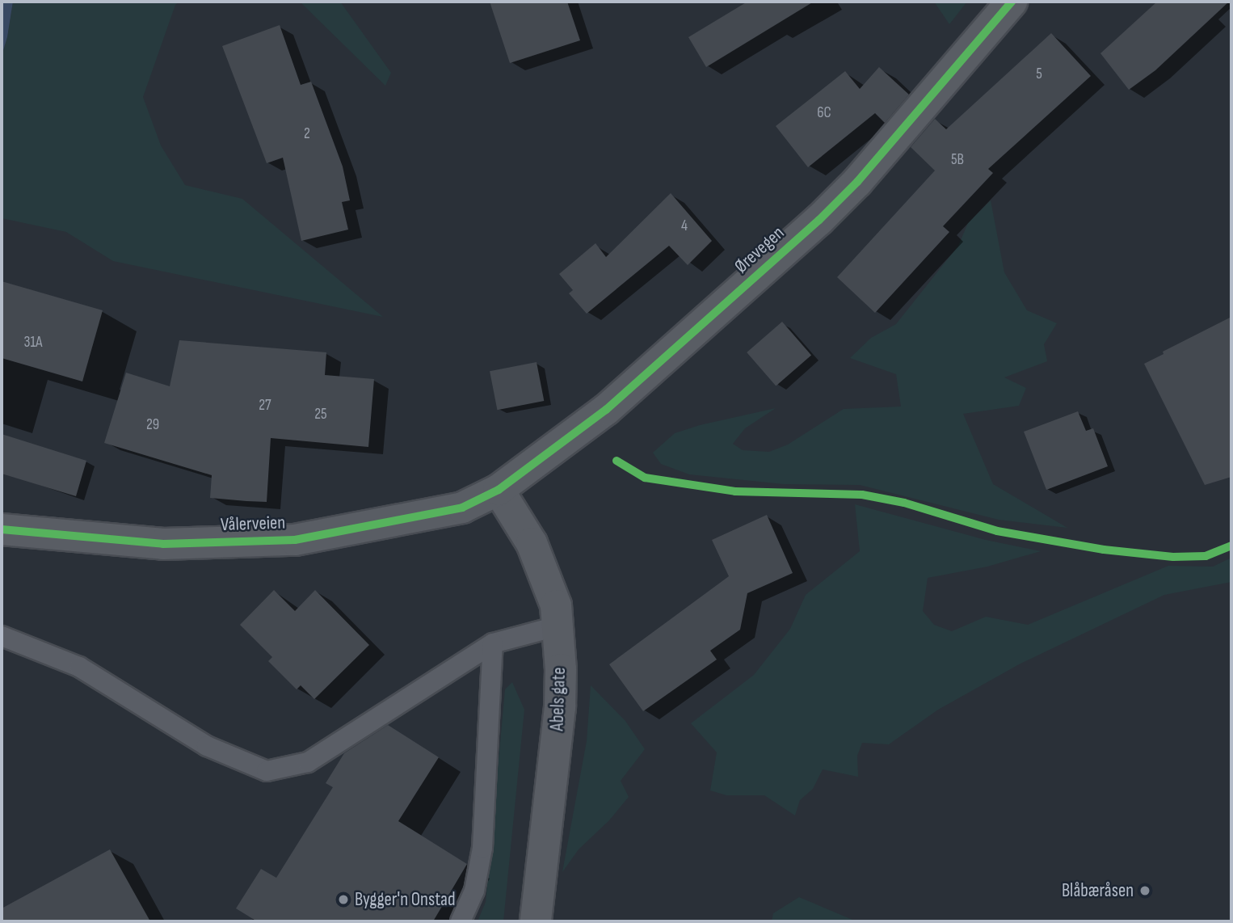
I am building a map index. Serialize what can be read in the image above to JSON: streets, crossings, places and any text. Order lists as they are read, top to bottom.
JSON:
{
  "streets": {
    "street": ["Ørevegen", "Vålerveien", "Abels gate"]
  },
  "crossings": [
    ["Ørevegen", "Vålerveien"],
    ["Ørevegen", "Abels gate"],
    ["Vålerveien", "Abels gate"]
  ],
  "places": ["Blåbæråsen", "Bygger'n Onstad"],
  "house_numbers": [
    "5",
    "6C",
    "2",
    "5B",
    "4",
    "31A",
    "27",
    "25",
    "29"
  ]
}
